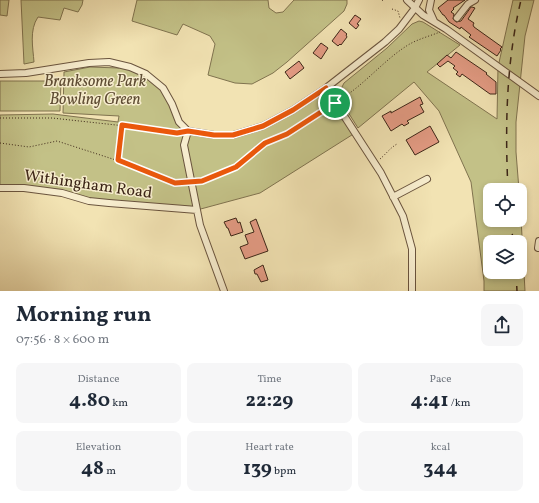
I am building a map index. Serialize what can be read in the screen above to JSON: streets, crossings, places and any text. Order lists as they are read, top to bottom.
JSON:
{
  "streets": {
    "street": ["Withingham Road"]
  },
  "parks": ["Branksome Park Bowling Green"],
  "page": {
    "heading": ["Morning run", "07:56 · 8 × 600 m"],
    "stats": [
      ["Distance", "4.80 km"],
      ["Time", "22:29"],
      ["Pace", "4:41 /km"],
      ["Elevation", "48 m"],
      ["Heart rate", "139 bpm"],
      ["kcal", "344"]
    ]
  }
}
